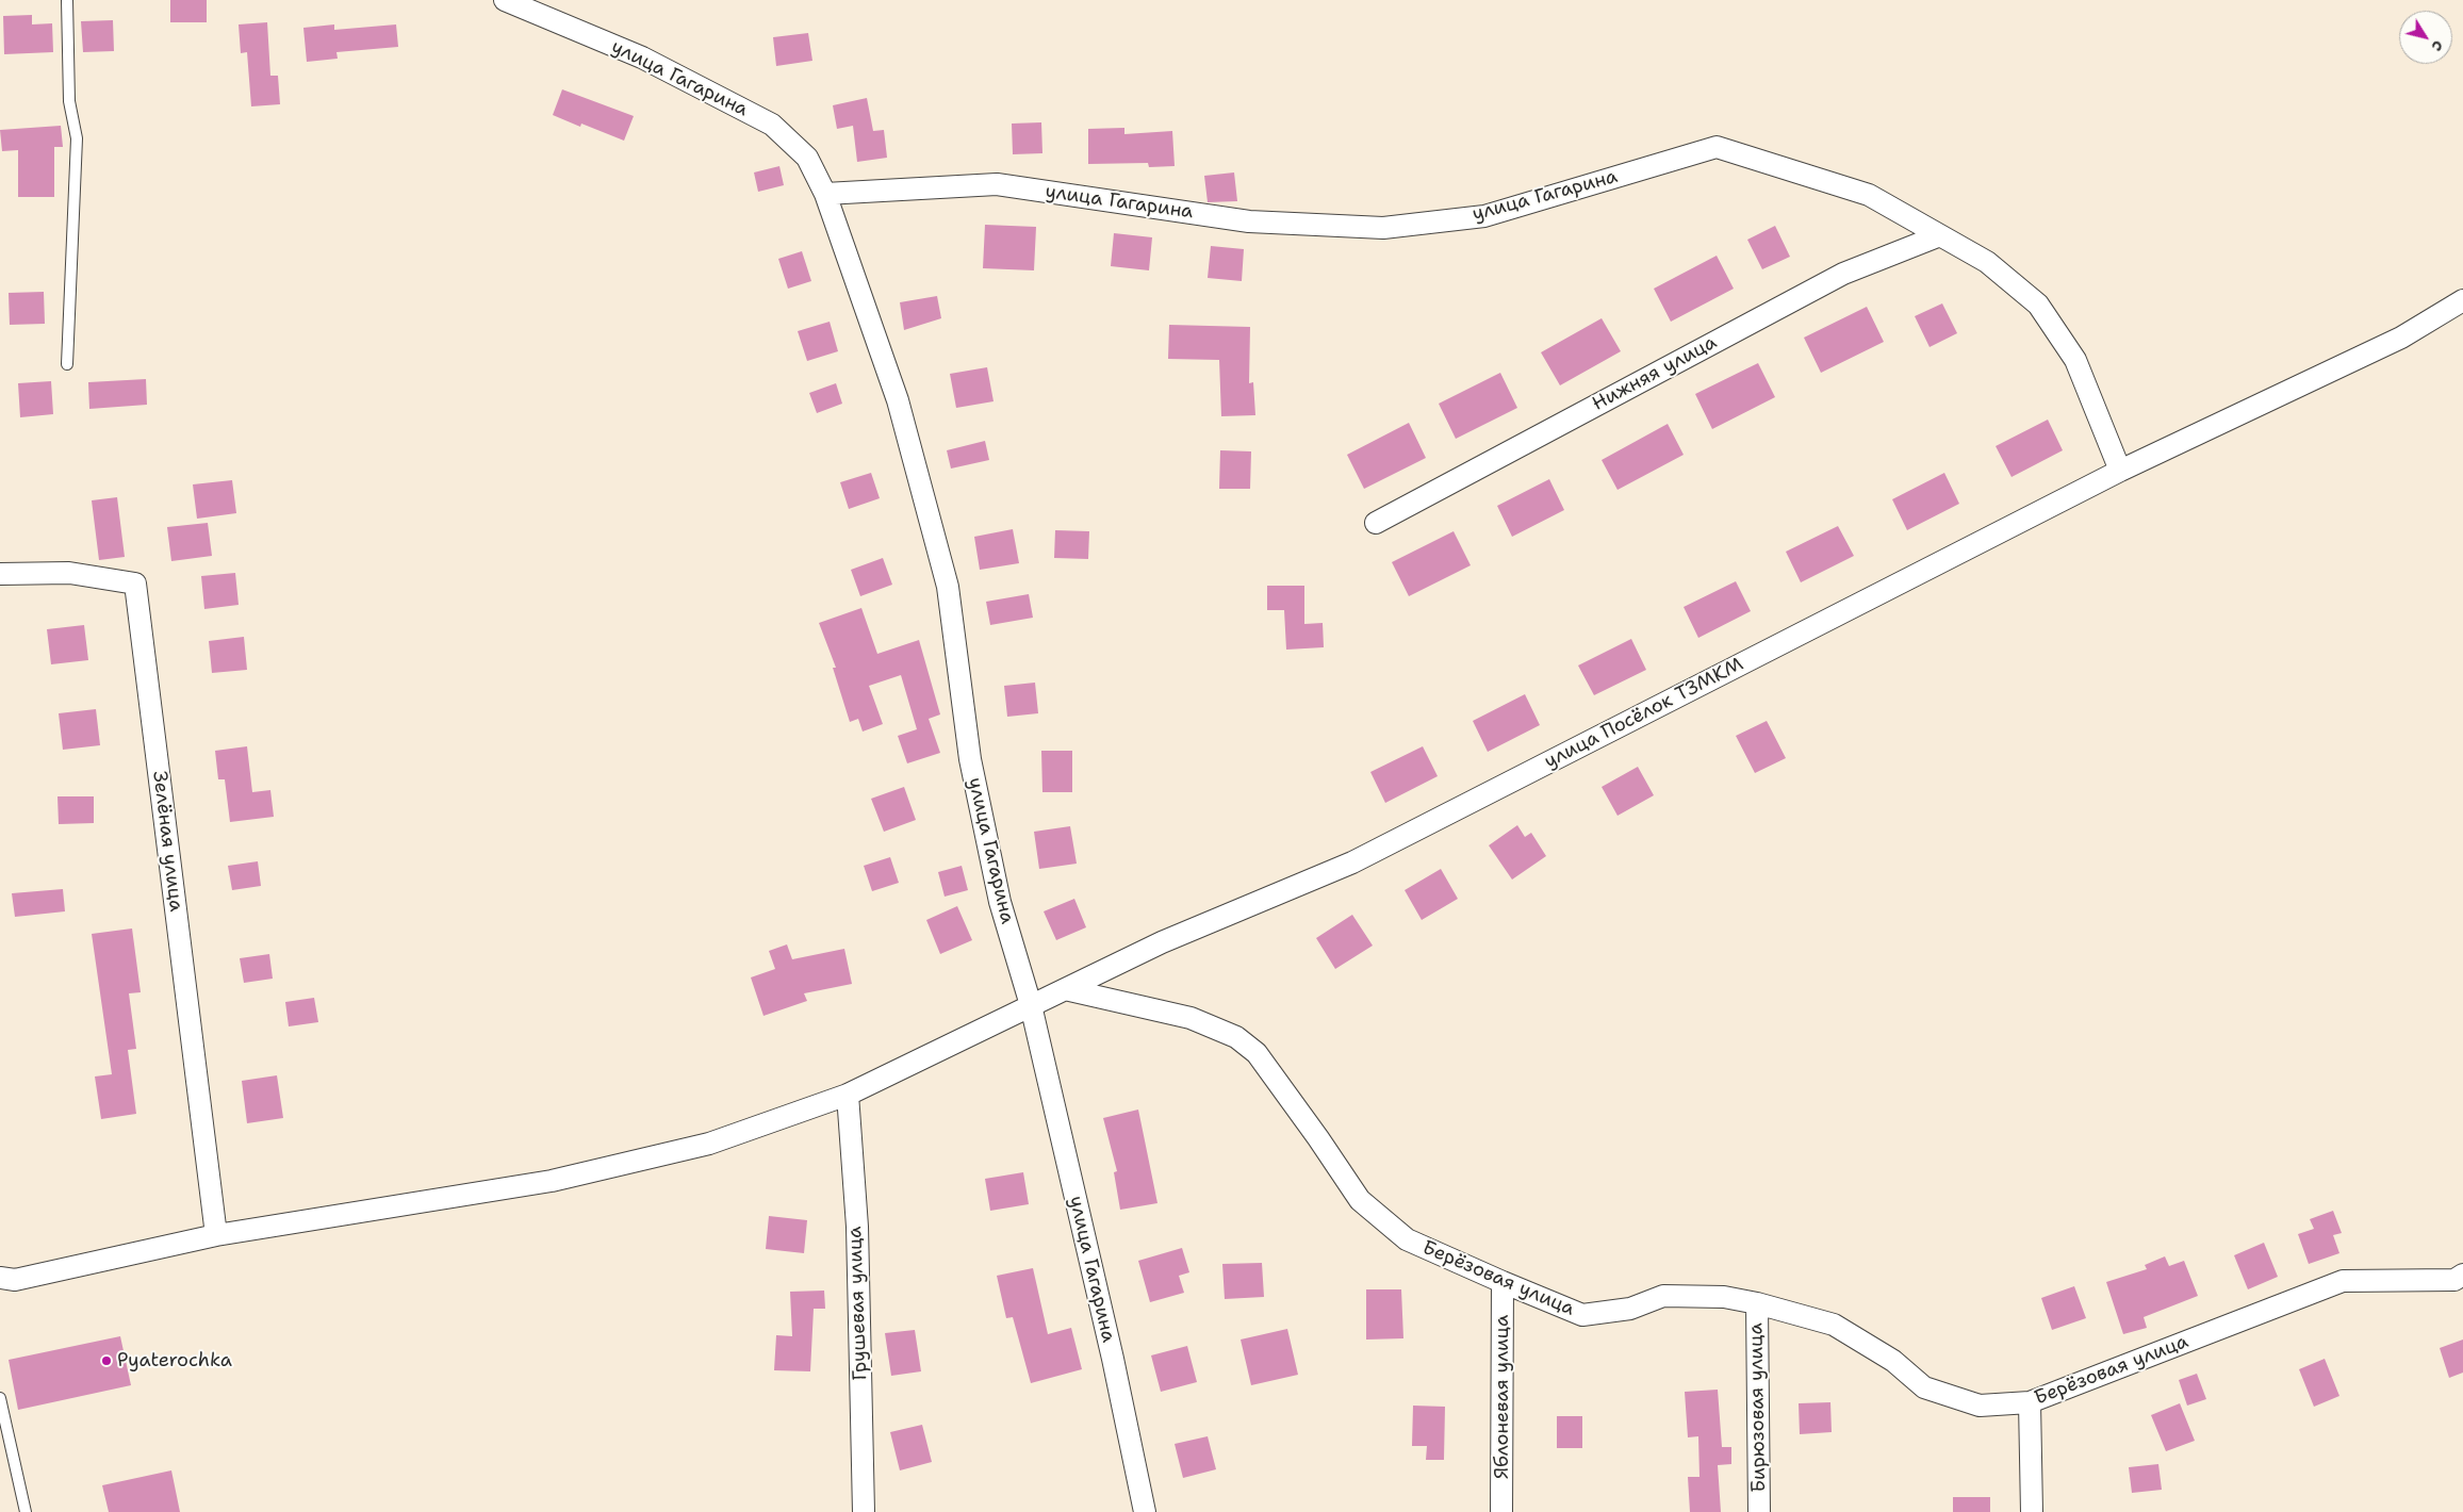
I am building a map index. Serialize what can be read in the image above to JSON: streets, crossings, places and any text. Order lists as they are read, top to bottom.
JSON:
{
  "streets": {
    "street": [
      "улица Гагарина",
      "Нижняя улица",
      "улица Посёлок ТЗМКМ",
      "Зелёная улица",
      "Берёзовая улица",
      "Грушевая улица",
      "Яблоневая улица",
      "Бирюзовая улица"
    ]
  },
  "crossings": [
    ["улица Гагарина", "Нижняя улица"],
    ["улица Гагарина", "улица Посёлок ТЗМКМ"],
    ["улица Посёлок ТЗМКМ", "Зелёная улица"],
    ["улица Посёлок ТЗМКМ", "Берёзовая улица"],
    ["улица Посёлок ТЗМКМ", "Грушевая улица"],
    ["Берёзовая улица", "Яблоневая улица"],
    ["Берёзовая улица", "Бирюзовая улица"]
  ],
  "places": ["Pyaterochka"],
  "north": "bottom right"
}
